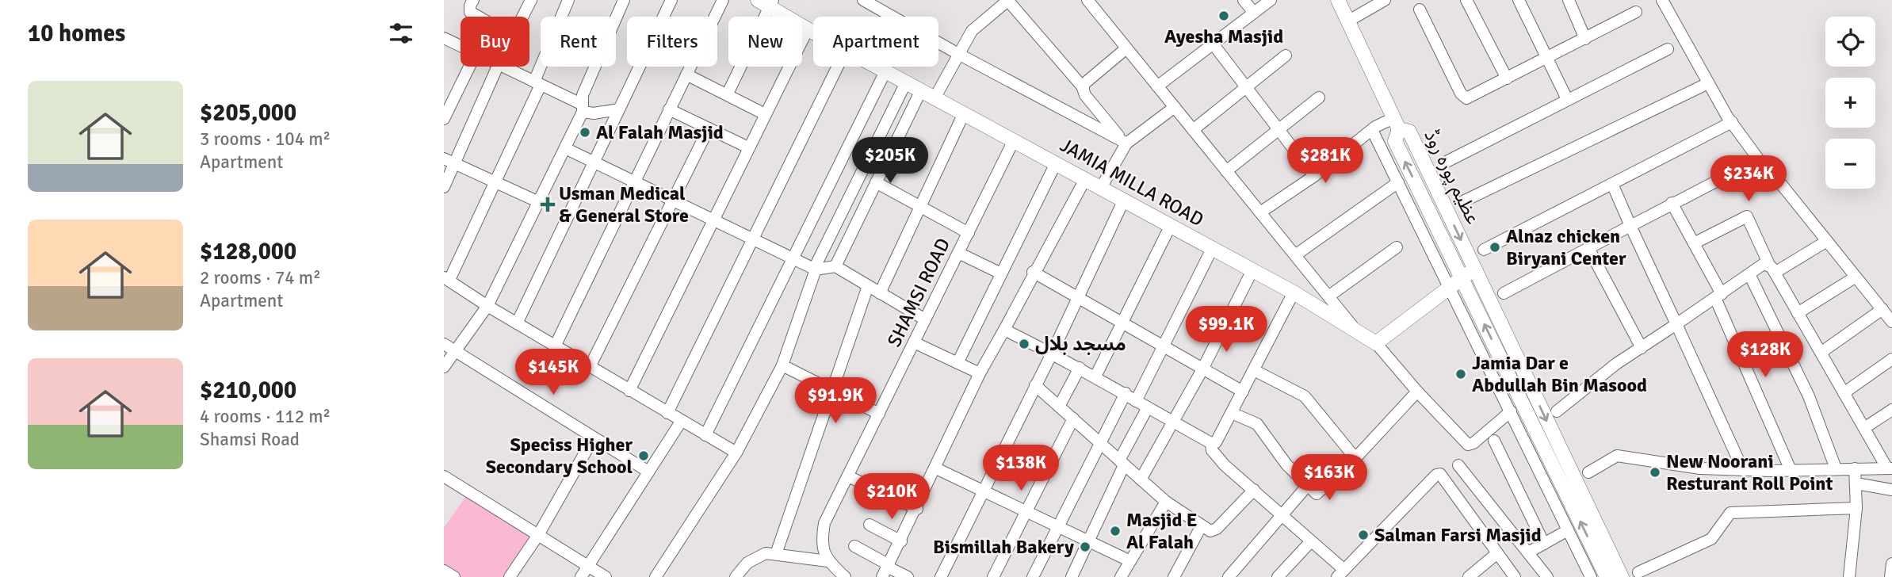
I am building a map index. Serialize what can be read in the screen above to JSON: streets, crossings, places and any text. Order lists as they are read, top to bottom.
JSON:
{
  "streets": {
    "main road": ["عظیم پورہ روڈ", "JAMIA MILLA ROAD"],
    "street": ["SHAMSI ROAD"]
  },
  "crossings": [
    ["JAMIA MILLA ROAD", "SHAMSI ROAD"]
  ],
  "places": {
    "other": [
      "Ayesha Masjid",
      "Al Falah Masjid",
      "Alnaz chicken Biryani Center",
      "مسجد بلال",
      "Jamia Dar e Abdullah Bin Masood",
      "Speciss Higher Secondary School",
      "New Noorani Resturant Roll Point",
      "Masjid E Al Falah",
      "Salman Farsi Masjid",
      "Bismillah Bakery"
    ],
    "health": ["Usman Medical & General Store"]
  },
  "page": {
    "heading": "10 homes",
    "map_buttons": ["+", "−"],
    "chip": [
      "Buy",
      "Rent",
      "Filters",
      "New",
      "Apartment"
    ],
    "list": [
      {
        "name": "$205,000",
        "note": "3 rooms · 104 m² · Apartment"
      },
      {
        "name": "$128,000",
        "note": "2 rooms · 74 m² · Apartment"
      },
      {
        "name": "$210,000",
        "note": "4 rooms · 112 m² · Shamsi Road"
      }
    ],
    "price": [
      "$205K",
      "$281K",
      "$234K",
      "$99.1K",
      "$128K",
      "$145K",
      "$91.9K",
      "$138K",
      "$163K",
      "$210K"
    ]
  }
}
